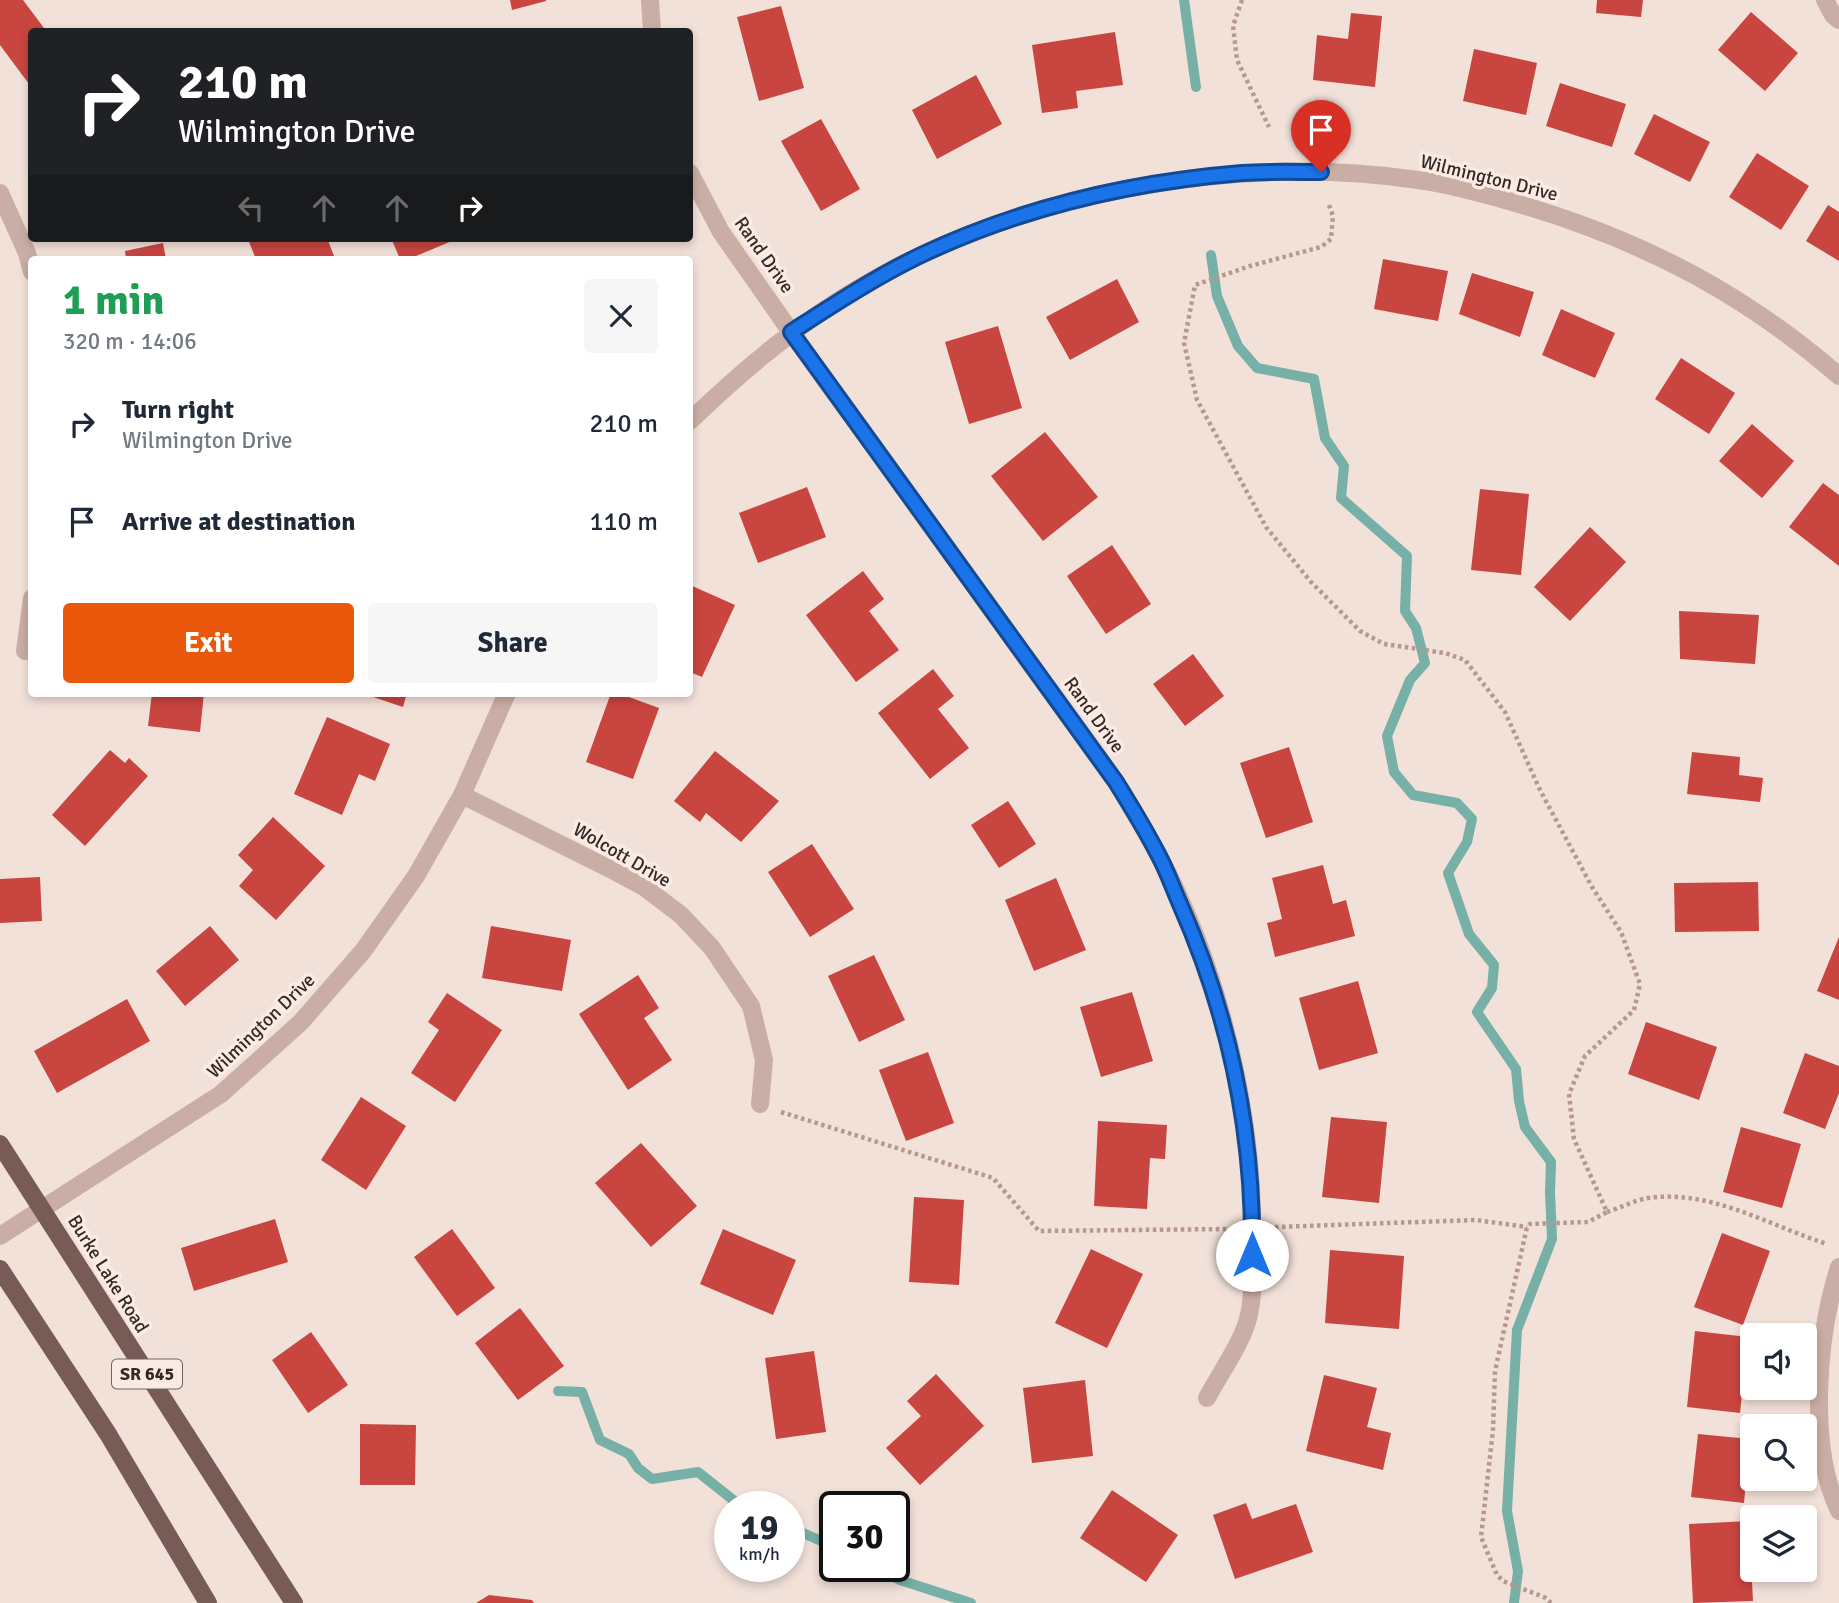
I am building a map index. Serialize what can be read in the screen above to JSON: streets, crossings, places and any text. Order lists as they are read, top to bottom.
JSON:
{
  "streets": {
    "main road": ["Burke Lake Road", "SR 645"],
    "street": ["Wilmington Drive", "Rand Drive", "Wolcott Drive"]
  },
  "crossings": [
    ["Wilmington Drive", "Rand Drive"],
    ["Wilmington Drive", "Wolcott Drive"],
    ["Wilmington Drive", "Burke Lake Road"]
  ],
  "page": {
    "turn": ["210 m", "Wilmington Drive"],
    "heading": ["1 min", "320 m · 14:06"],
    "list": [
      {
        "name": "Turn right",
        "note": "Wilmington Drive",
        "value": "210 m"
      },
      {
        "name": "Arrive at destination",
        "value": "110 m"
      }
    ],
    "buttons": ["Exit", "Share"],
    "speed": "19 km/h",
    "limit": "30"
  }
}
